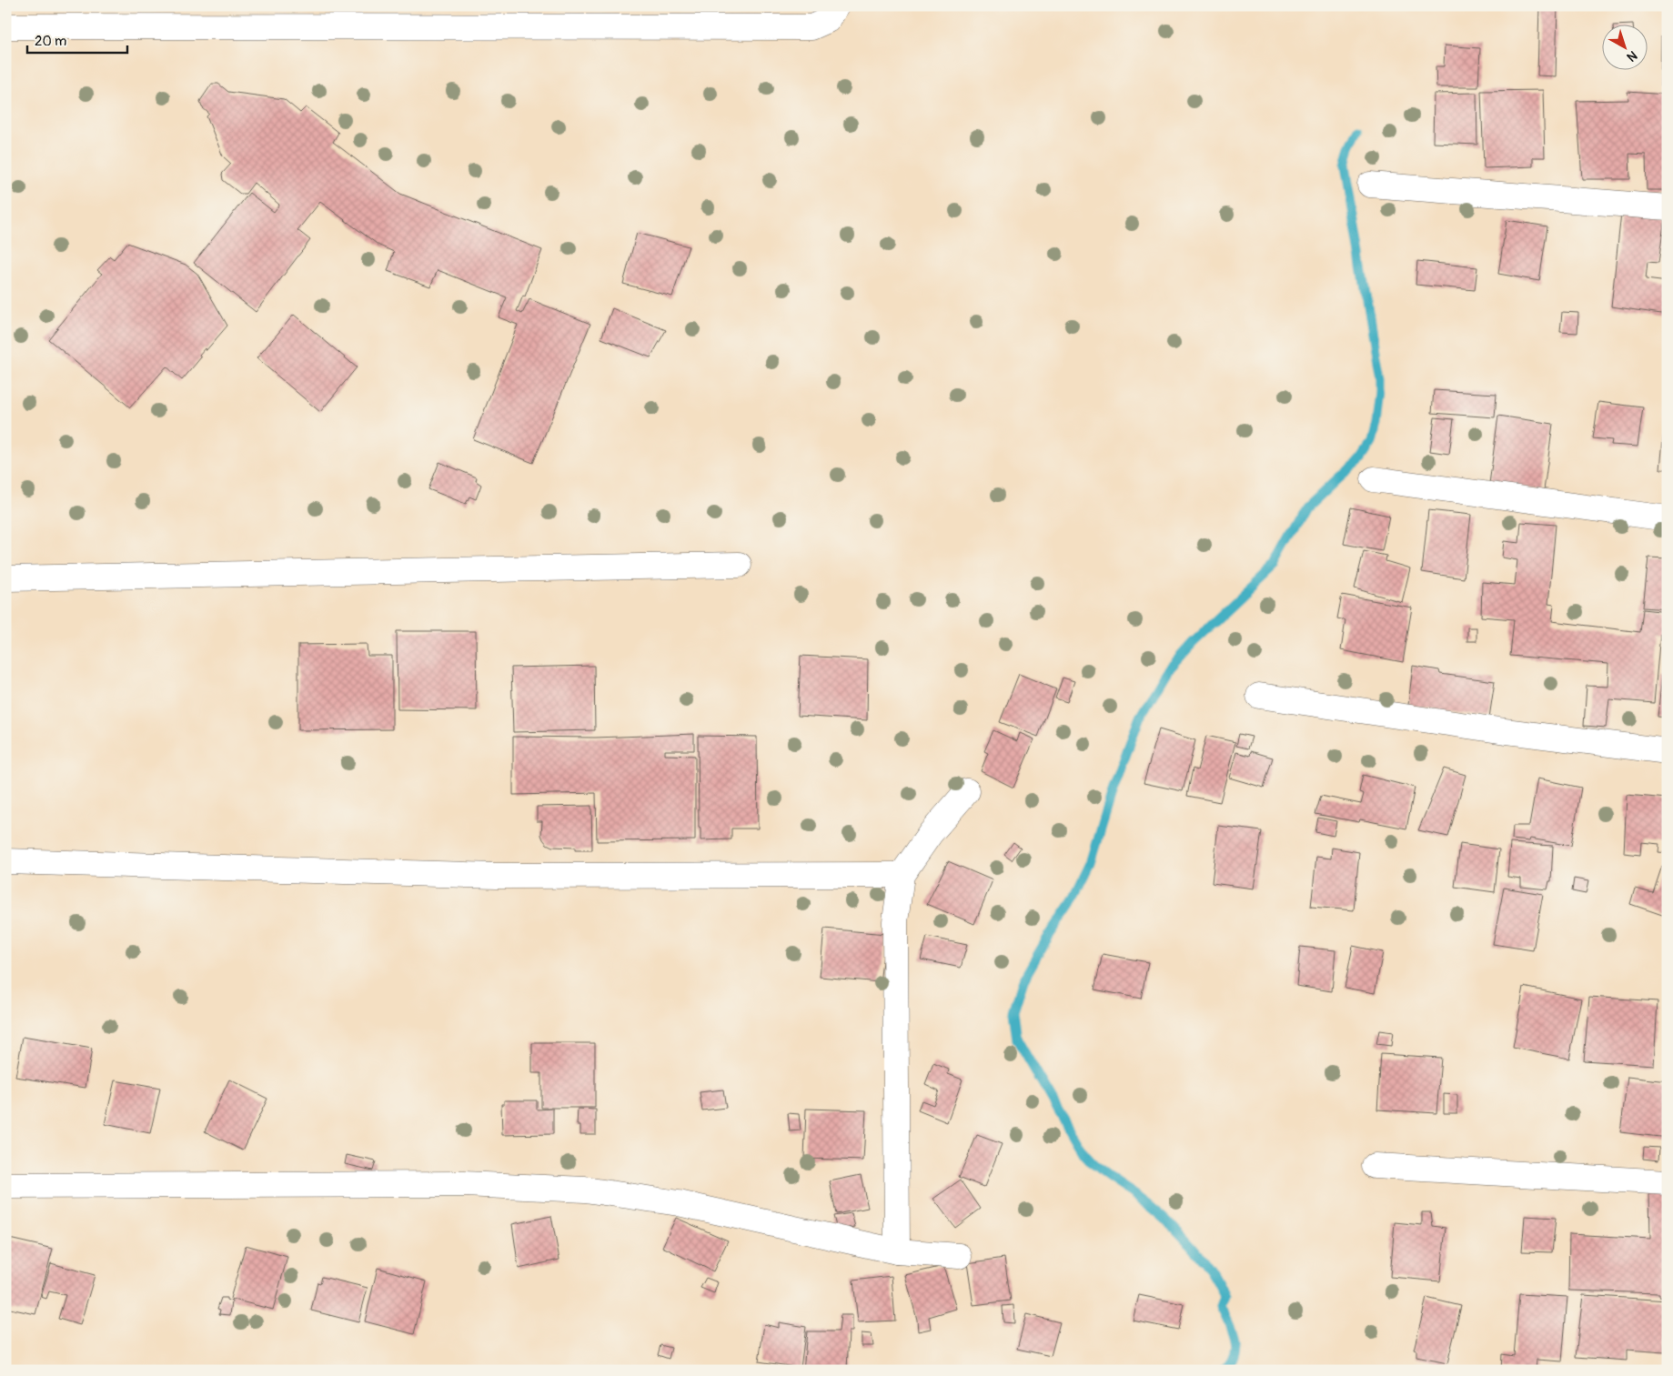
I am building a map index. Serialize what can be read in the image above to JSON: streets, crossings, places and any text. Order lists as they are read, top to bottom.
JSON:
{
  "scale_bar": "20 m",
  "north": "bottom right"
}
